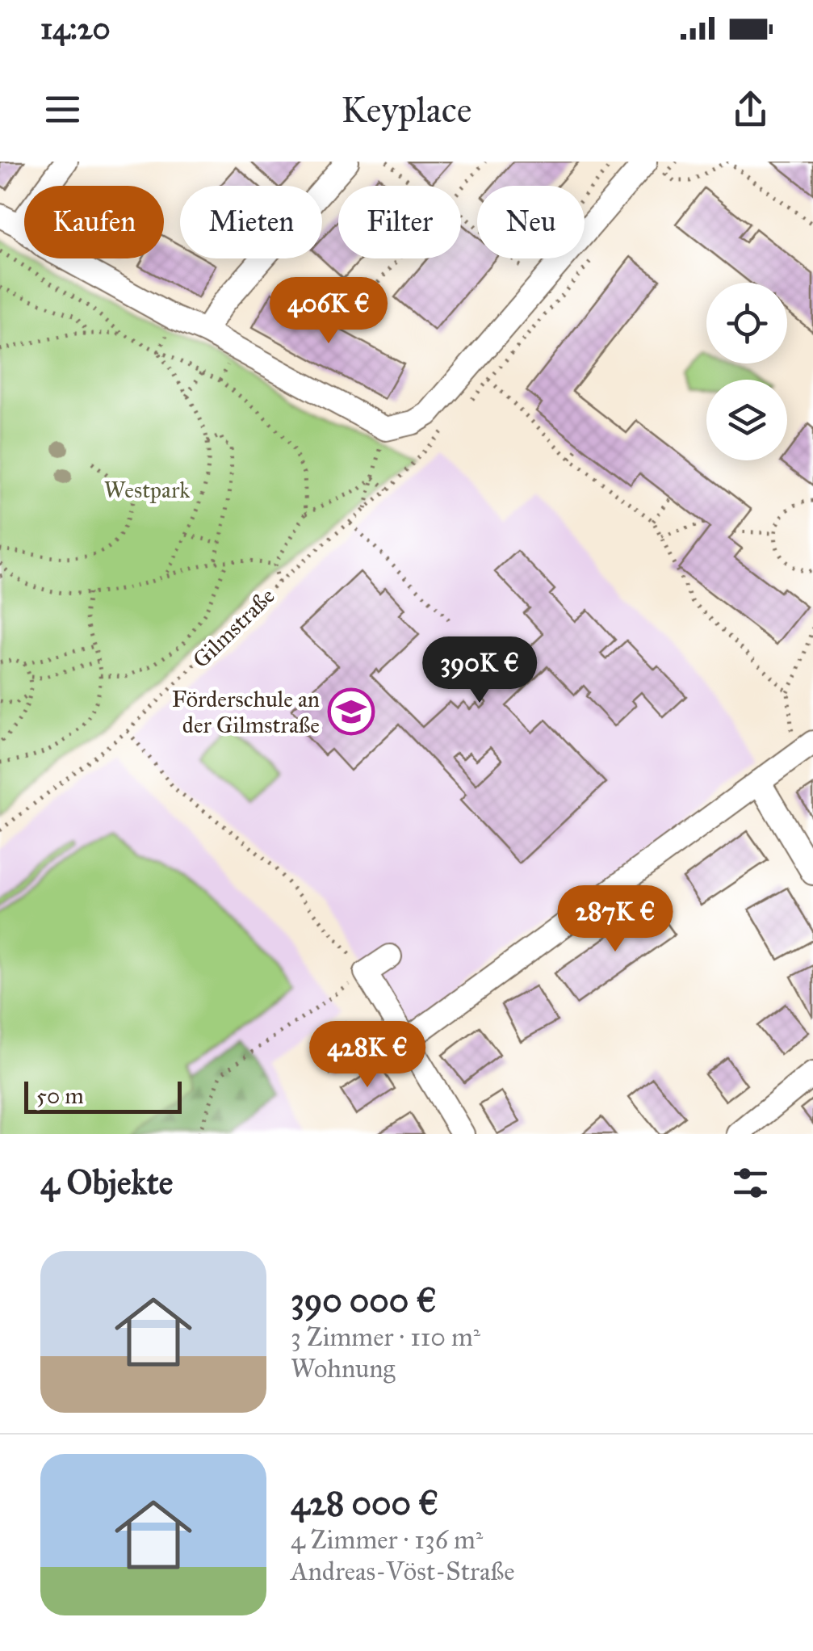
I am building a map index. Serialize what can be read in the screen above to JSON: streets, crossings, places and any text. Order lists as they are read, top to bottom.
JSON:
{
  "streets": {
    "path": ["Gilmstraße"]
  },
  "parks": ["Westpark"],
  "places": {
    "school or university": ["Förderschule an der Gilmstraße"]
  },
  "scale_bar": "50 m",
  "page": {
    "status": "14:20",
    "header": "Keyplace",
    "chip": [
      "Kaufen",
      "Mieten",
      "Filter",
      "Neu"
    ],
    "price": [
      "406K €",
      "390K €",
      "287K €",
      "428K €"
    ],
    "scale": "50 m",
    "heading": "4 Objekte",
    "list": [
      {
        "name": "390 000 €",
        "note": "3 Zimmer · 110 m² · Wohnung"
      },
      {
        "name": "428 000 €",
        "note": "4 Zimmer · 136 m² · Andreas-Vöst-Straße"
      }
    ]
  }
}
